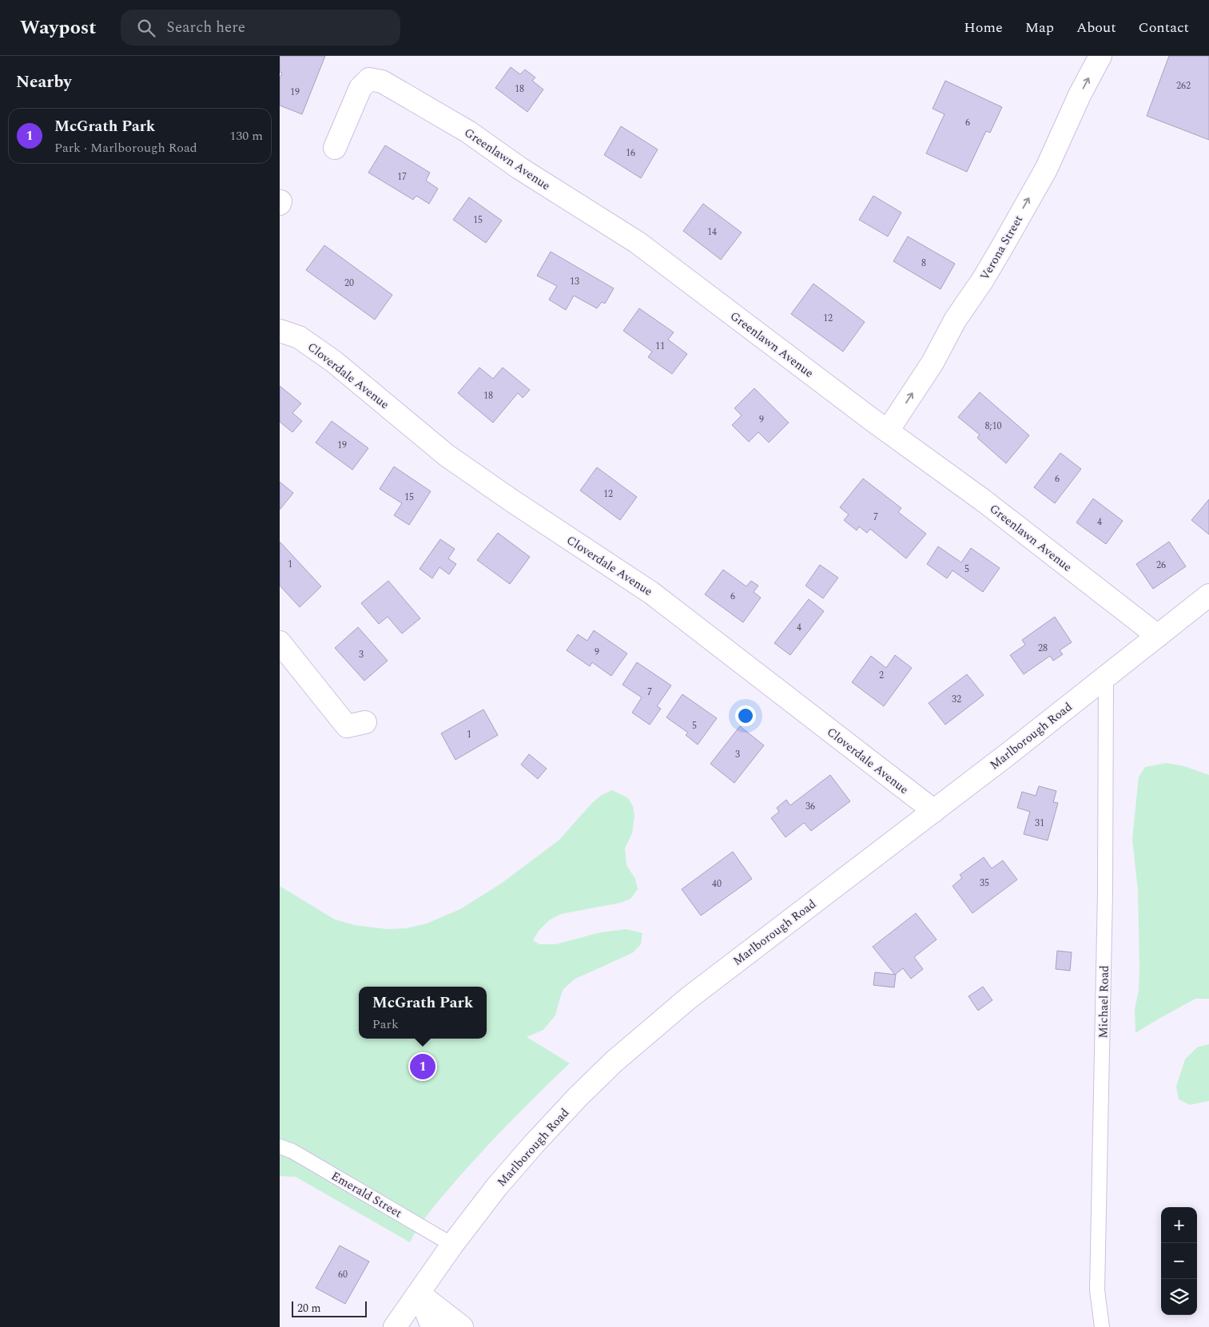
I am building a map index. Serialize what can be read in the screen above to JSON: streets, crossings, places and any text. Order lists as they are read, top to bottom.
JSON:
{
  "streets": {
    "street": [
      "Greenlawn Avenue",
      "Verona Street",
      "Cloverdale Avenue",
      "Marlborough Road"
    ],
    "lane": ["Michael Road", "Emerald Street"]
  },
  "crossings": [
    ["Greenlawn Avenue", "Verona Street"],
    ["Greenlawn Avenue", "Marlborough Road"],
    ["Cloverdale Avenue", "Marlborough Road"],
    ["Marlborough Road", "Michael Road"],
    ["Marlborough Road", "Emerald Street"]
  ],
  "one_way": ["Verona Street"],
  "house_numbers": [
    "262",
    "18",
    "19",
    "6",
    "16",
    "17",
    "15",
    "14",
    "8",
    "13",
    "20",
    "12",
    "11",
    "18",
    "9",
    "8;10",
    "19",
    "6",
    "12",
    "15",
    "7",
    "4",
    "1",
    "26",
    "5",
    "6",
    "4",
    "28",
    "9",
    "3",
    "2",
    "7",
    "32",
    "5",
    "1",
    "3",
    "36",
    "31",
    "35",
    "40",
    "60"
  ],
  "scale_bar": "20 m",
  "page": {
    "header": "Waypost",
    "search": "Search here",
    "nav": [
      "Home",
      "Map",
      "About",
      "Contact"
    ],
    "heading": "Nearby",
    "list": [
      {
        "mark": "1",
        "name": "McGrath Park",
        "note": "Park · Marlborough Road",
        "value": "130 m"
      }
    ],
    "popup": ["McGrath Park", "Park"],
    "pins": "1",
    "map_buttons": ["+", "−"],
    "scale": "20 m"
  }
}
